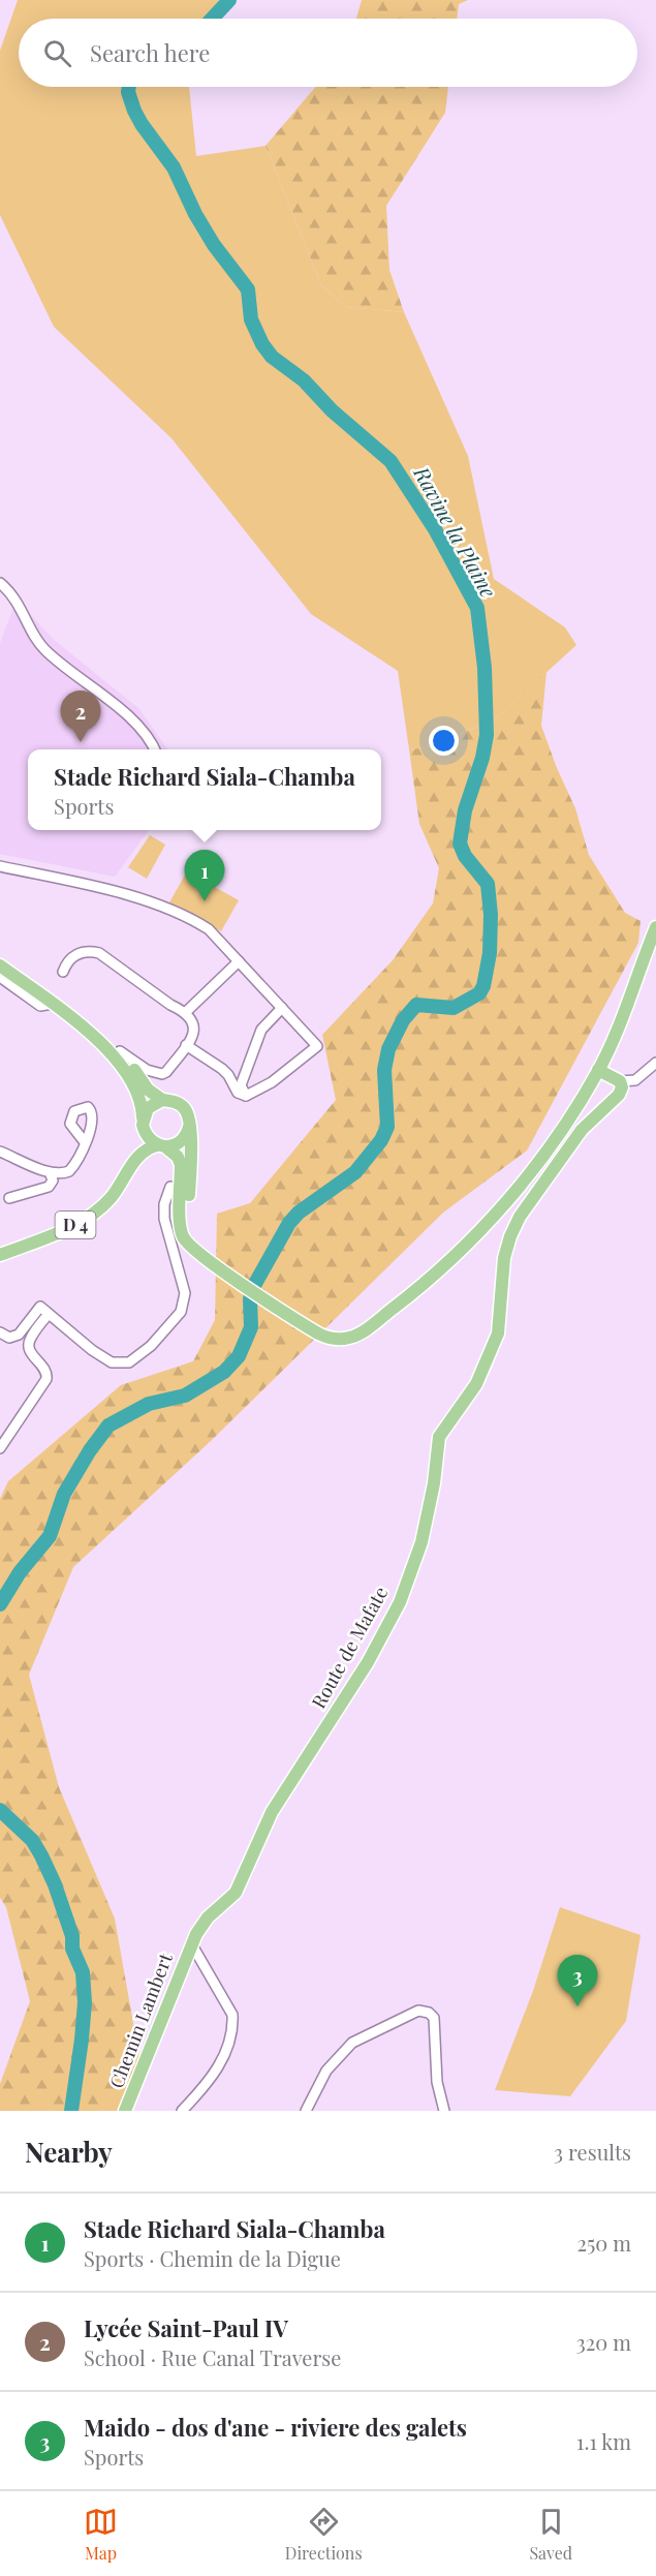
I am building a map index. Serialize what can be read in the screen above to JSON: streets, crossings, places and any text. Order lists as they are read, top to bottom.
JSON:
{
  "streets": {
    "main road": ["D 4", "Route de Mafate", "Chemin Lambert"]
  },
  "crossings": [
    ["Route de Mafate", "Chemin Lambert"]
  ],
  "water": ["Ravine la Plaine"],
  "page": {
    "search": "Search here",
    "pins": ["2", "1", "3"],
    "popup": ["Stade Richard Siala-Chamba", "Sports"],
    "heading": ["Nearby", "3 results"],
    "list": [
      {
        "mark": "1",
        "name": "Stade Richard Siala-Chamba",
        "note": "Sports · Chemin de la Digue",
        "value": "250 m"
      },
      {
        "mark": "2",
        "name": "Lycée Saint-Paul IV",
        "note": "School · Rue Canal Traverse",
        "value": "320 m"
      },
      {
        "mark": "3",
        "name": "Maido - dos d'ane - riviere des galets",
        "note": "Sports",
        "value": "1.1 km"
      }
    ],
    "nav": ["Map", "Directions", "Saved"]
  }
}
